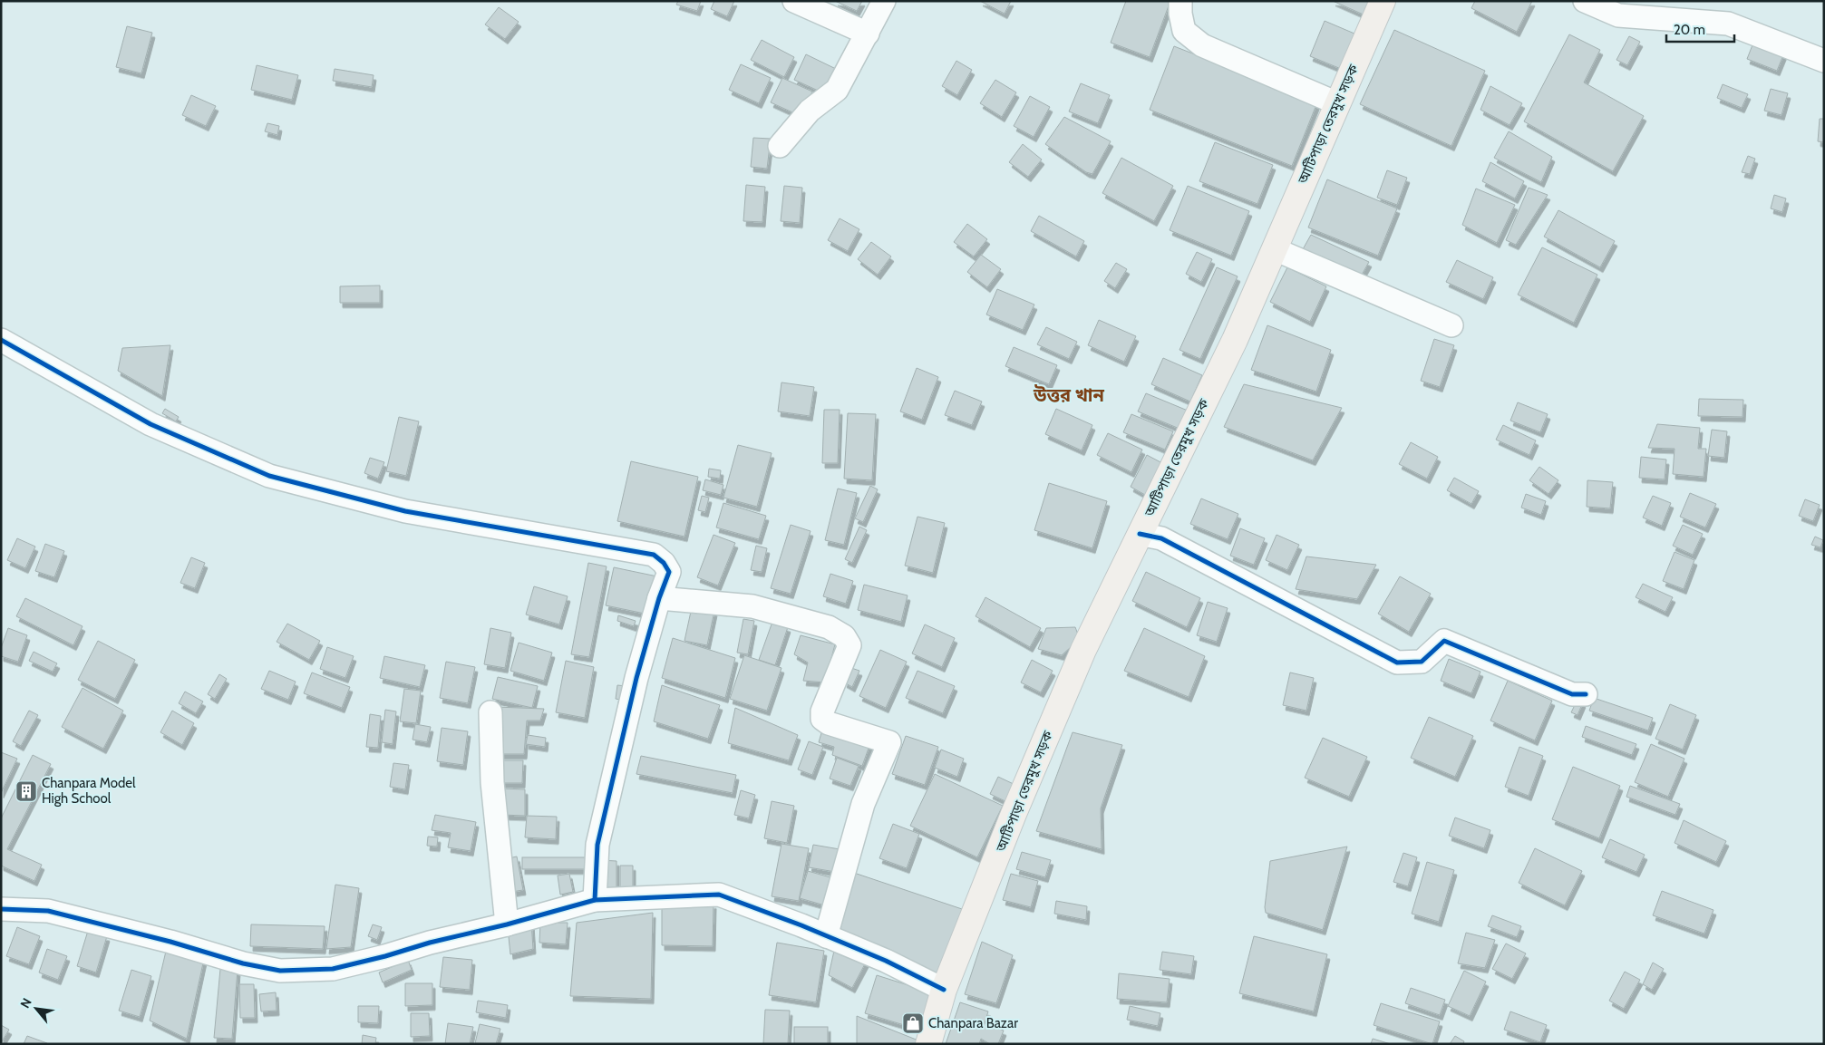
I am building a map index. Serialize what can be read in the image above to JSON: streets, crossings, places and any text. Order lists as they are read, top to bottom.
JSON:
{
  "streets": {
    "main road": ["আটিপাড়া তেরমুখ সড়ক"]
  },
  "districts": ["উত্তর খান"],
  "places": {
    "building": ["Chanpara Model High School"],
    "shop": ["Chanpara Bazar"]
  },
  "scale_bar": "20 m",
  "north": "top left"
}
